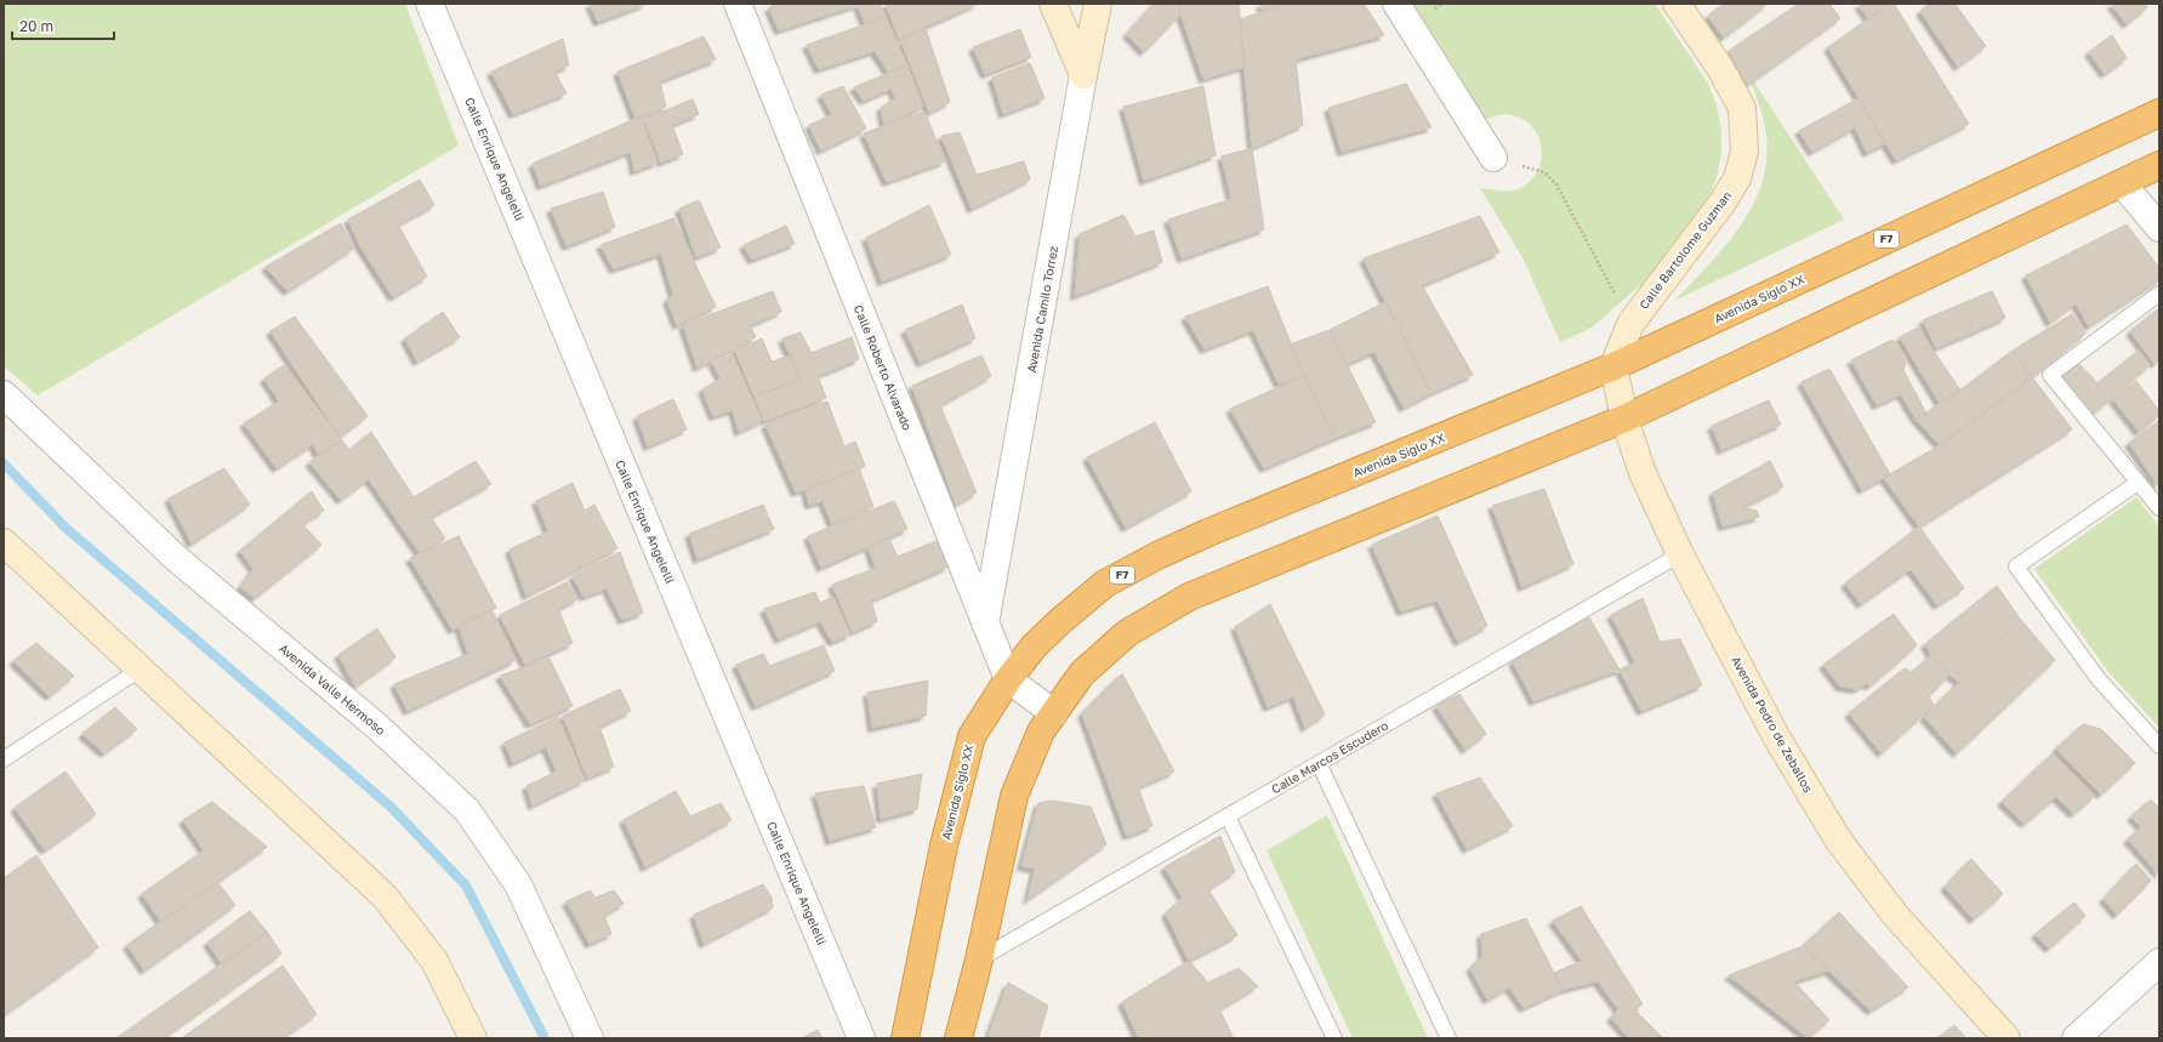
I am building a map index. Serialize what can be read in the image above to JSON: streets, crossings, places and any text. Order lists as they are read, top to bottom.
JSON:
{
  "streets": {
    "highway": ["F7", "Avenida Siglo XX"],
    "street": [
      "Calle Enrique Angelelli",
      "Calle Bartolome Guzman",
      "Avenida Camilo Torrez",
      "Calle Roberto Alvarado",
      "Avenida Valle Hermoso",
      "Avenida Pedro de Zeballos"
    ],
    "lane": ["Calle Marcos Escudero"]
  },
  "crossings": [
    ["Calle Bartolome Guzman", "Avenida Siglo XX"],
    ["Calle Bartolome Guzman", "Avenida Pedro de Zeballos"],
    ["Avenida Siglo XX", "Calle Roberto Alvarado"],
    ["Avenida Siglo XX", "Avenida Pedro de Zeballos"],
    ["Avenida Camilo Torrez", "Calle Roberto Alvarado"],
    ["Avenida Pedro de Zeballos", "Calle Marcos Escudero"]
  ],
  "scale_bar": "20 m"
}
